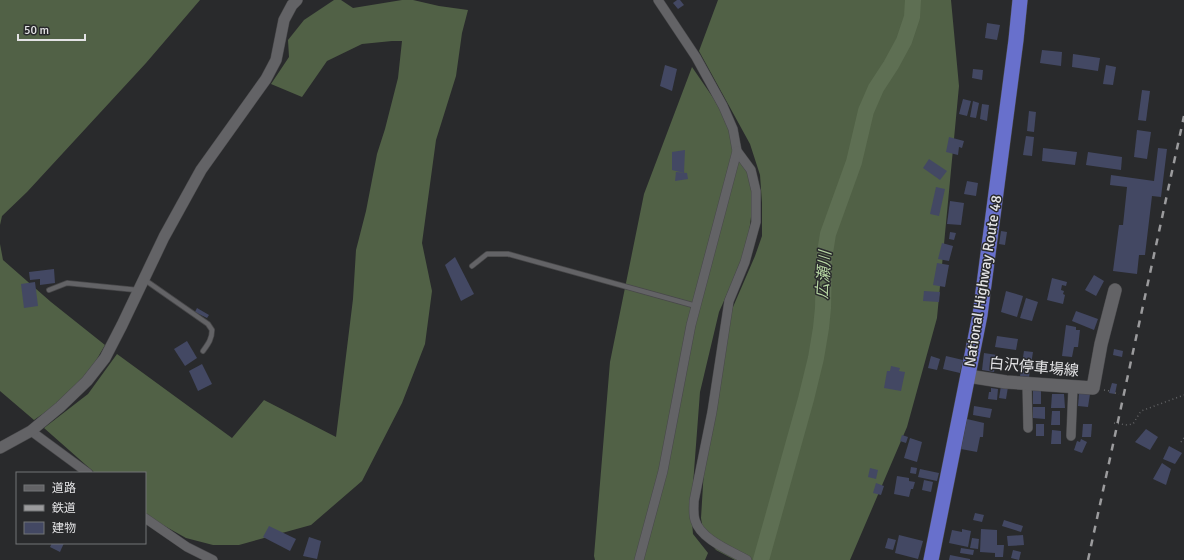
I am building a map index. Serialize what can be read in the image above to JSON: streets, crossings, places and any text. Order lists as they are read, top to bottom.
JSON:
{
  "streets": {
    "highway": ["National Highway Route 48"],
    "main road": ["白沢停車場線"]
  },
  "crossings": [
    ["National Highway Route 48", "白沢停車場線"]
  ],
  "water": ["広瀬川"],
  "legend": ["道路", "鉄道", "建物"],
  "scale_bar": "50 m"
}
